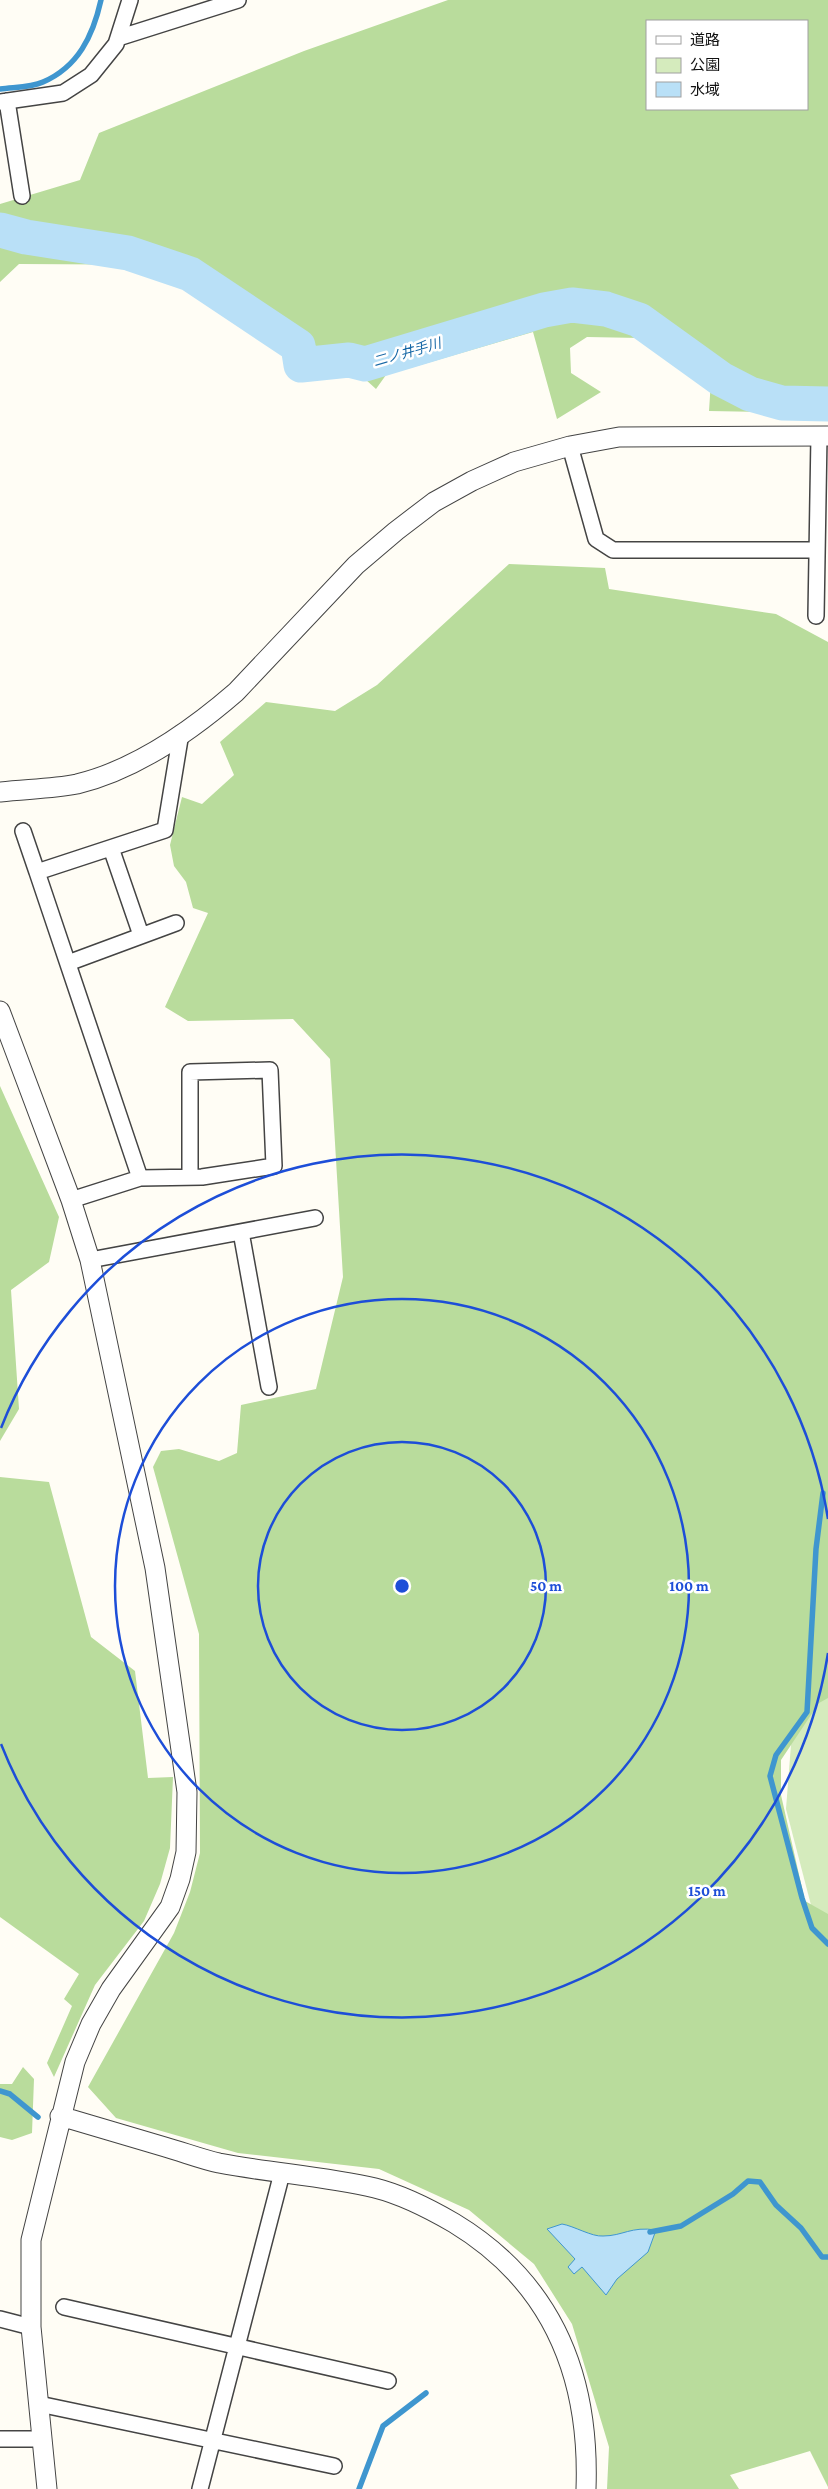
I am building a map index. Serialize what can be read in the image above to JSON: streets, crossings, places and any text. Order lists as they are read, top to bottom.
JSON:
{
  "water": ["二ノ井手川"],
  "legend": ["道路", "公園", "水域"],
  "rings": ["50 m", "100 m", "150 m"]
}
